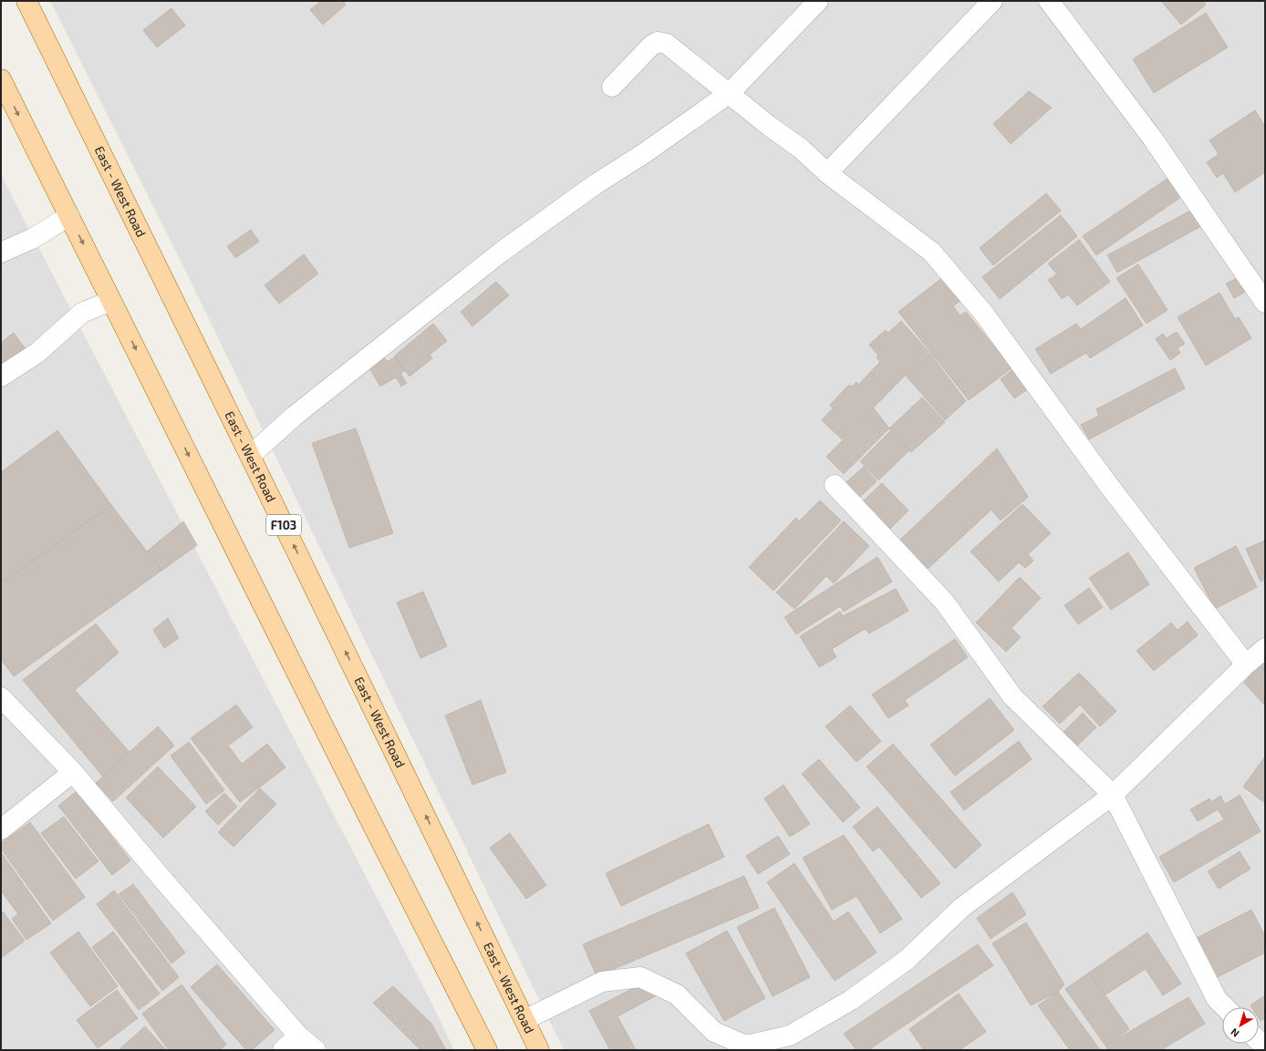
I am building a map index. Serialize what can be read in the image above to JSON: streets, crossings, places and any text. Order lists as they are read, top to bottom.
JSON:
{
  "streets": {
    "main road": ["East - West Road", "F103"]
  },
  "north": "bottom left"
}
